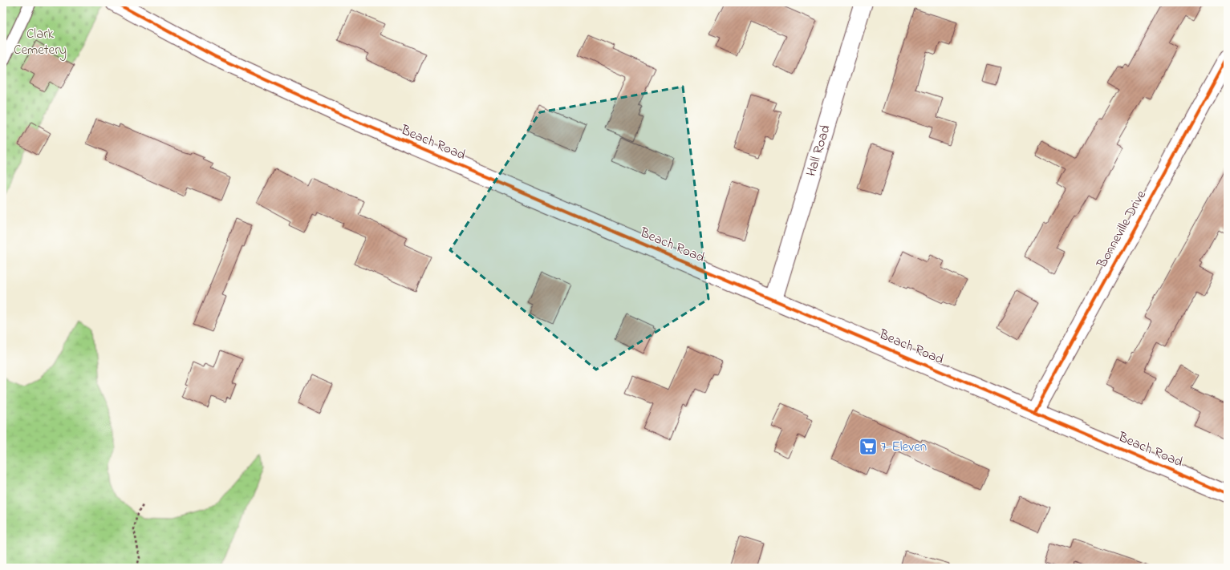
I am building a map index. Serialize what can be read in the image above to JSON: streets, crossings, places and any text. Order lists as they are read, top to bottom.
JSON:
{
  "streets": {
    "street": ["Beach Road", "Hall Road", "Bonneville Drive"]
  },
  "crossings": [
    ["Beach Road", "Hall Road"],
    ["Beach Road", "Bonneville Drive"]
  ],
  "parks": ["Clark Cemetery"],
  "places": {
    "supermarket": ["7-Eleven"]
  }
}
